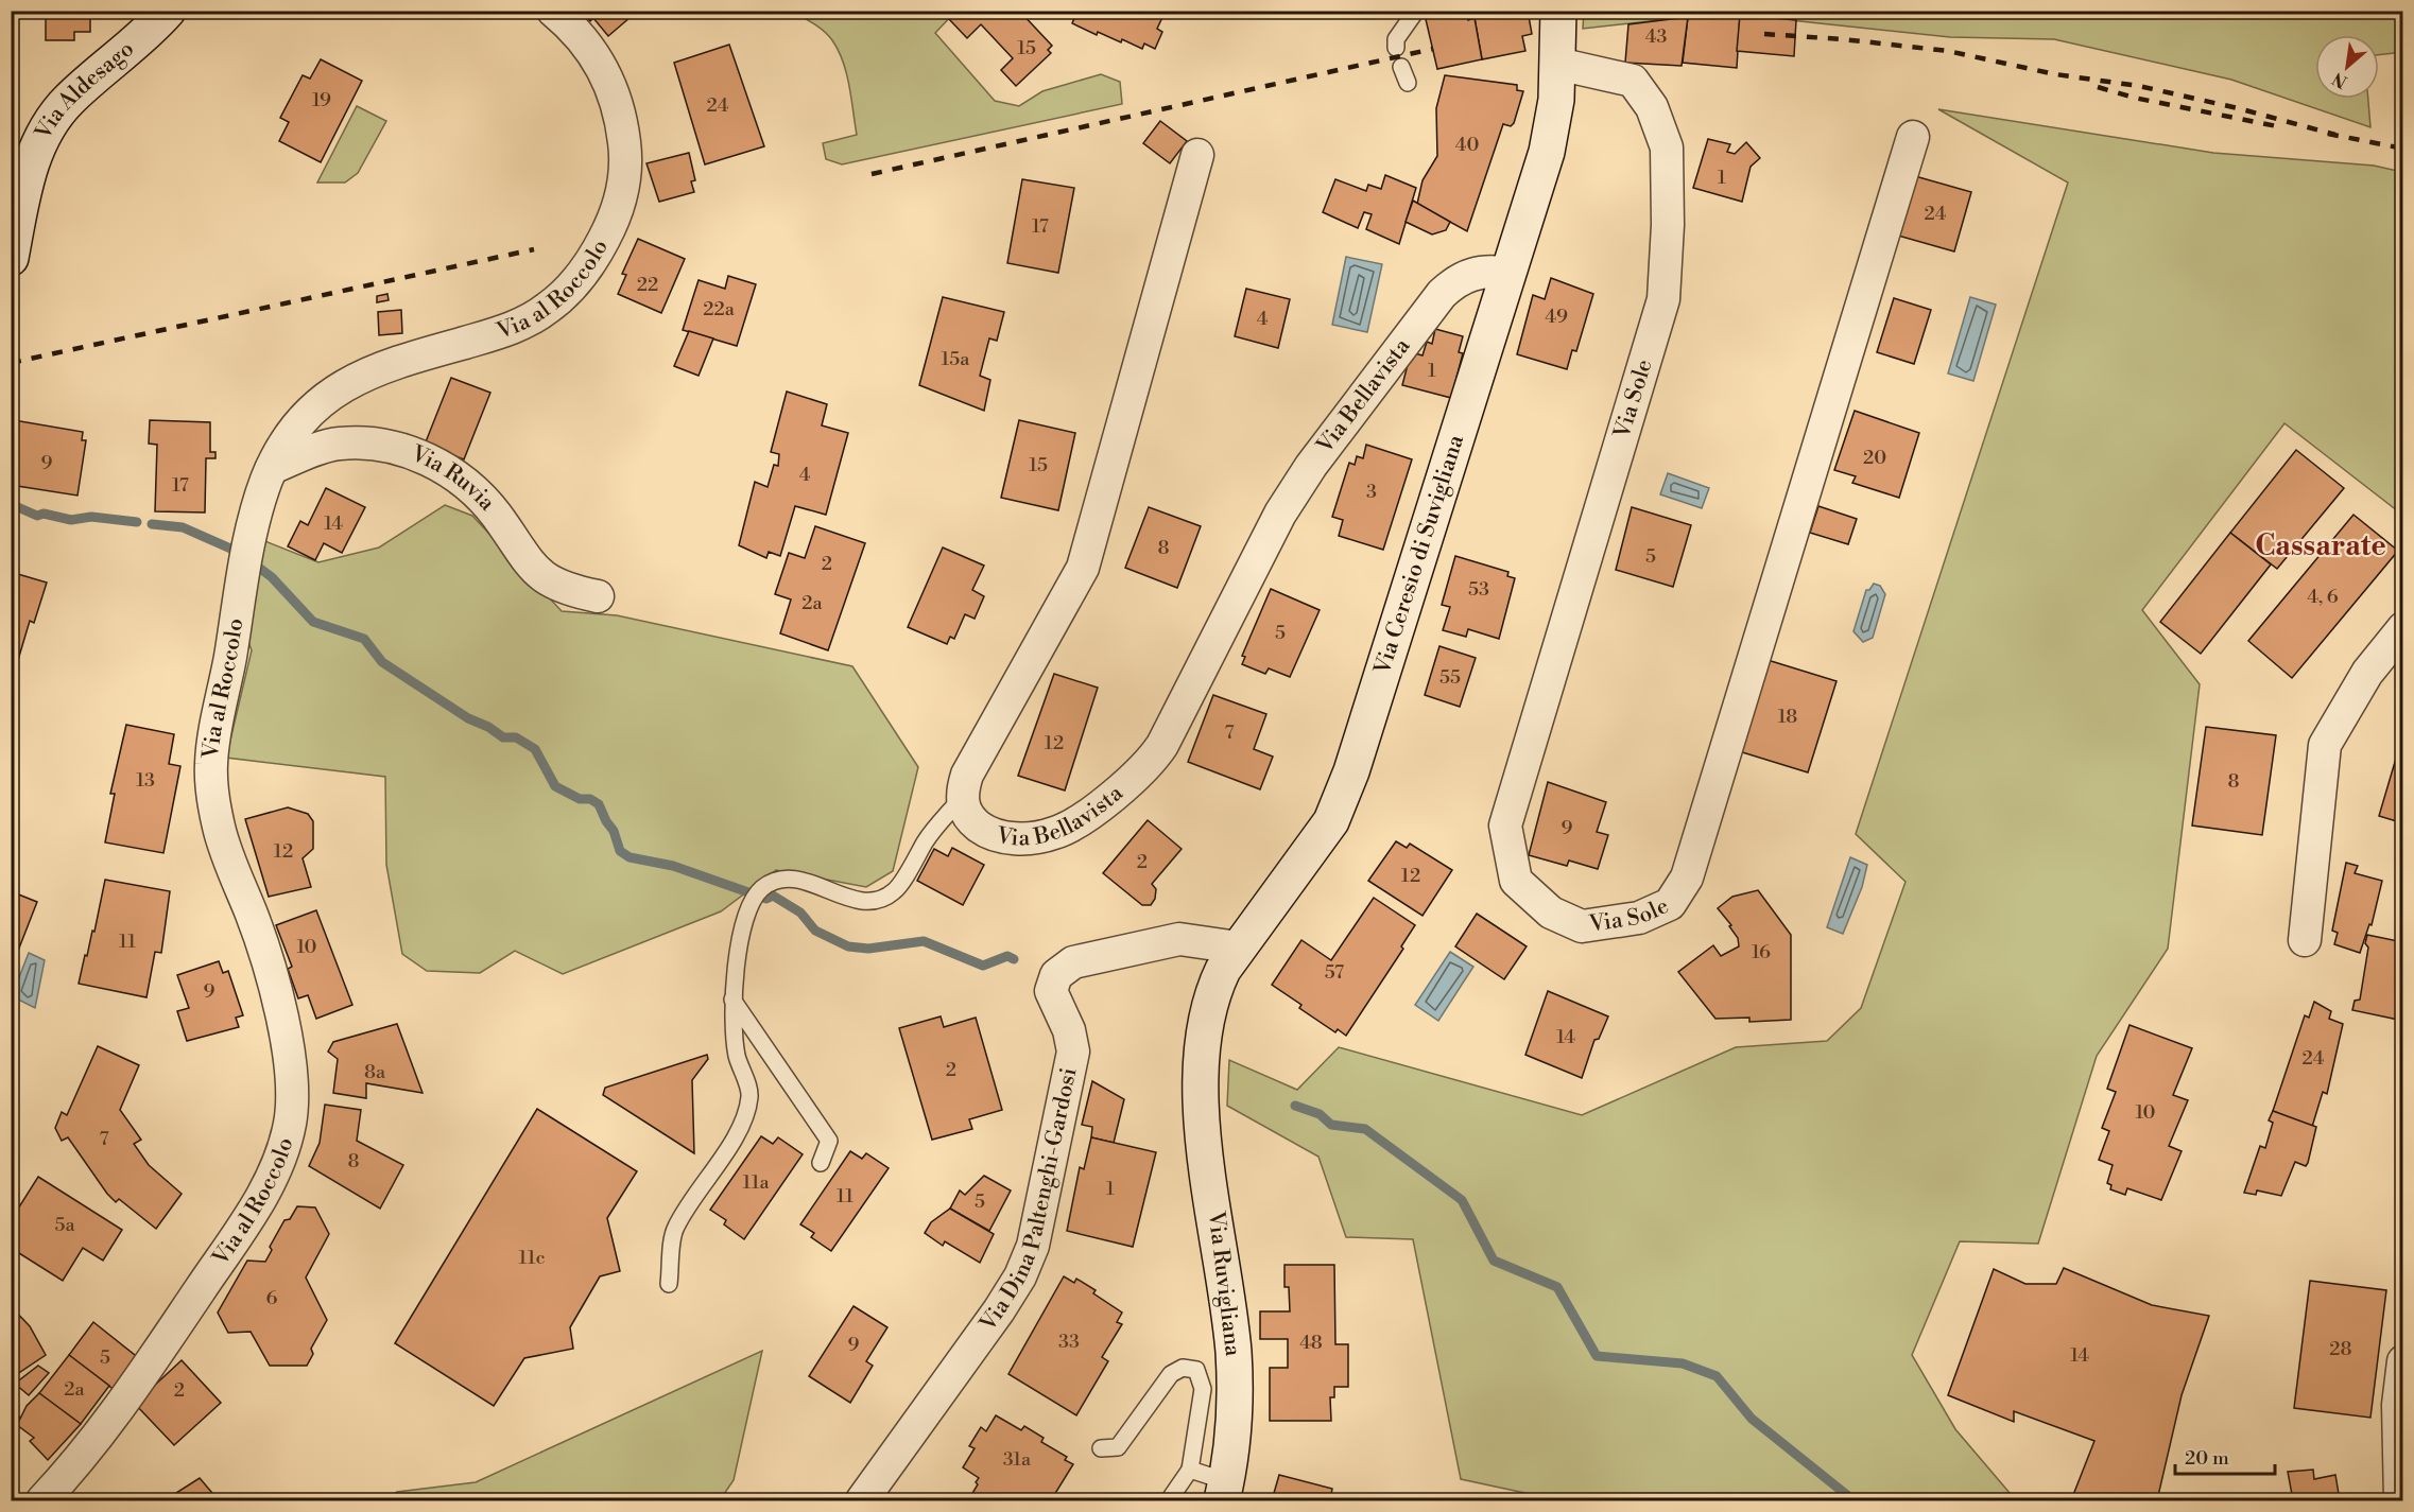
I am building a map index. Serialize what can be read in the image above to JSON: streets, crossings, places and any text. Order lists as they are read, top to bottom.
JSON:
{
  "streets": {
    "main road": ["Via Aldesago", "Via Ceresio di Suvigliana", "Via Ruvigliana"],
    "street": [
      "Via al Roccolo",
      "Via Bellavista",
      "Via Sole",
      "Via Ruvia",
      "Via Dina Paltenghi-Gardosi"
    ]
  },
  "crossings": [
    ["Via al Roccolo", "Via Ruvia"],
    ["Via Bellavista", "Via Ceresio di Suvigliana"],
    ["Via Sole", "Via Ceresio di Suvigliana"],
    ["Via Ceresio di Suvigliana", "Via Dina Paltenghi-Gardosi"],
    ["Via Ceresio di Suvigliana", "Via Ruvigliana"]
  ],
  "districts": ["Cassarate"],
  "house_numbers": [
    "43",
    "15",
    "19",
    "24",
    "40",
    "1",
    "24",
    "17",
    "22",
    "22a",
    "49",
    "4",
    "15a",
    "1",
    "20",
    "9",
    "15",
    "4",
    "17",
    "3",
    "14",
    "8",
    "5",
    "2",
    "53",
    "4, 6",
    "2a",
    "5",
    "55",
    "18",
    "7",
    "12",
    "13",
    "8",
    "9",
    "12",
    "2",
    "12",
    "11",
    "10",
    "16",
    "57",
    "9",
    "14",
    "24",
    "2",
    "8a",
    "10",
    "7",
    "8",
    "11a",
    "1",
    "11",
    "5",
    "5a",
    "11c",
    "6",
    "33",
    "48",
    "9",
    "28",
    "14",
    "5",
    "2a",
    "2",
    "31a"
  ],
  "scale_bar": "20 m",
  "north": "bottom left"
}
